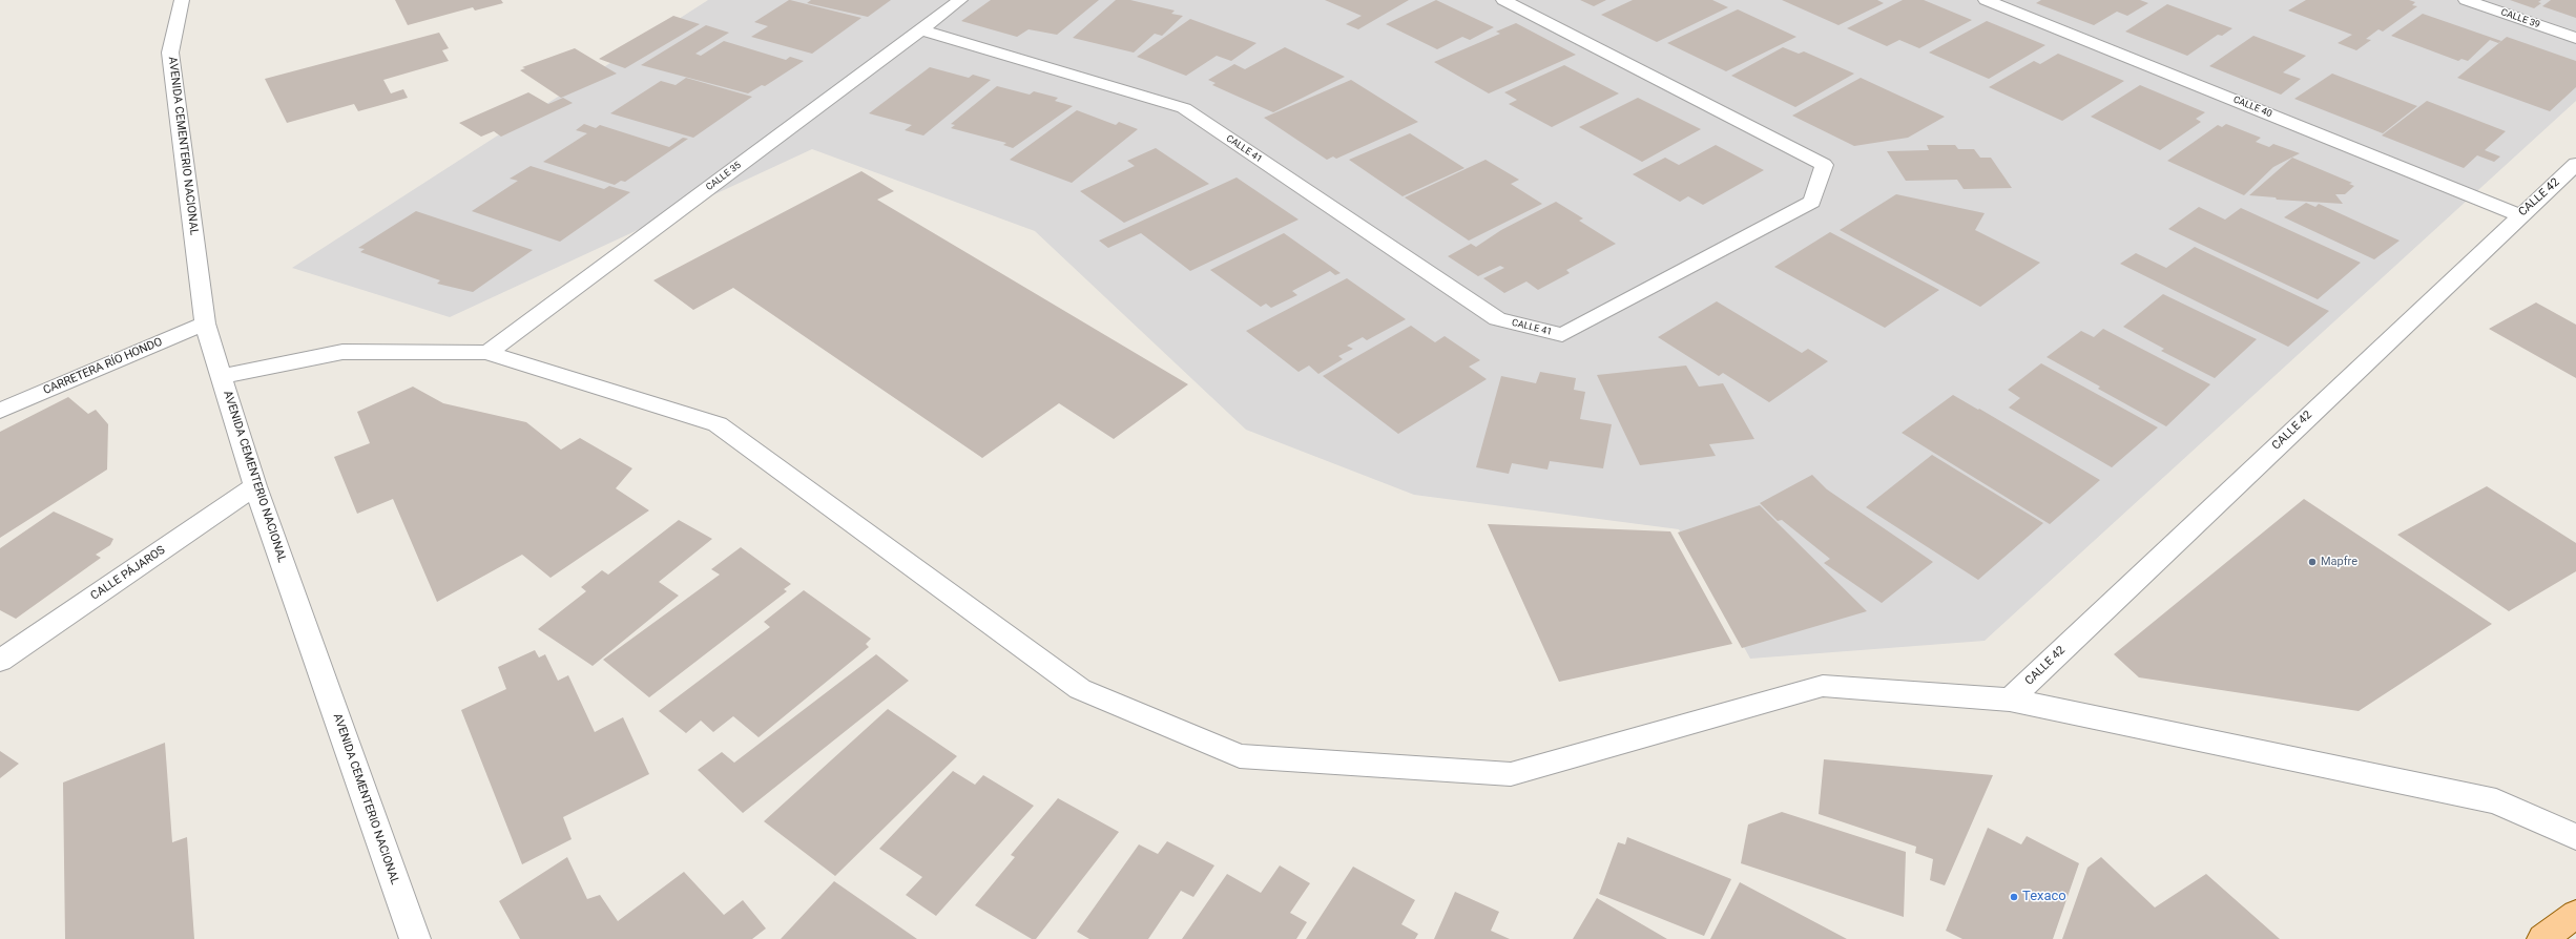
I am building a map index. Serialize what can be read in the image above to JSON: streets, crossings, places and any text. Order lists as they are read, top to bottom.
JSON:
{
  "streets": {
    "street": [
      "CALLE 39",
      "CALLE 40",
      "AVENIDA CEMENTERIO NACIONAL",
      "CALLE 41",
      "CALLE 35",
      "CALLE 42",
      "CARRETERA RÍO HONDO",
      "CALLE PÁJAROS"
    ]
  },
  "crossings": [
    ["CALLE 40", "CALLE 42"],
    ["AVENIDA CEMENTERIO NACIONAL", "CARRETERA RÍO HONDO"],
    ["AVENIDA CEMENTERIO NACIONAL", "CALLE PÁJAROS"],
    ["CALLE 41", "CALLE 35"]
  ],
  "places": ["Mapfre", "Texaco"]
}
